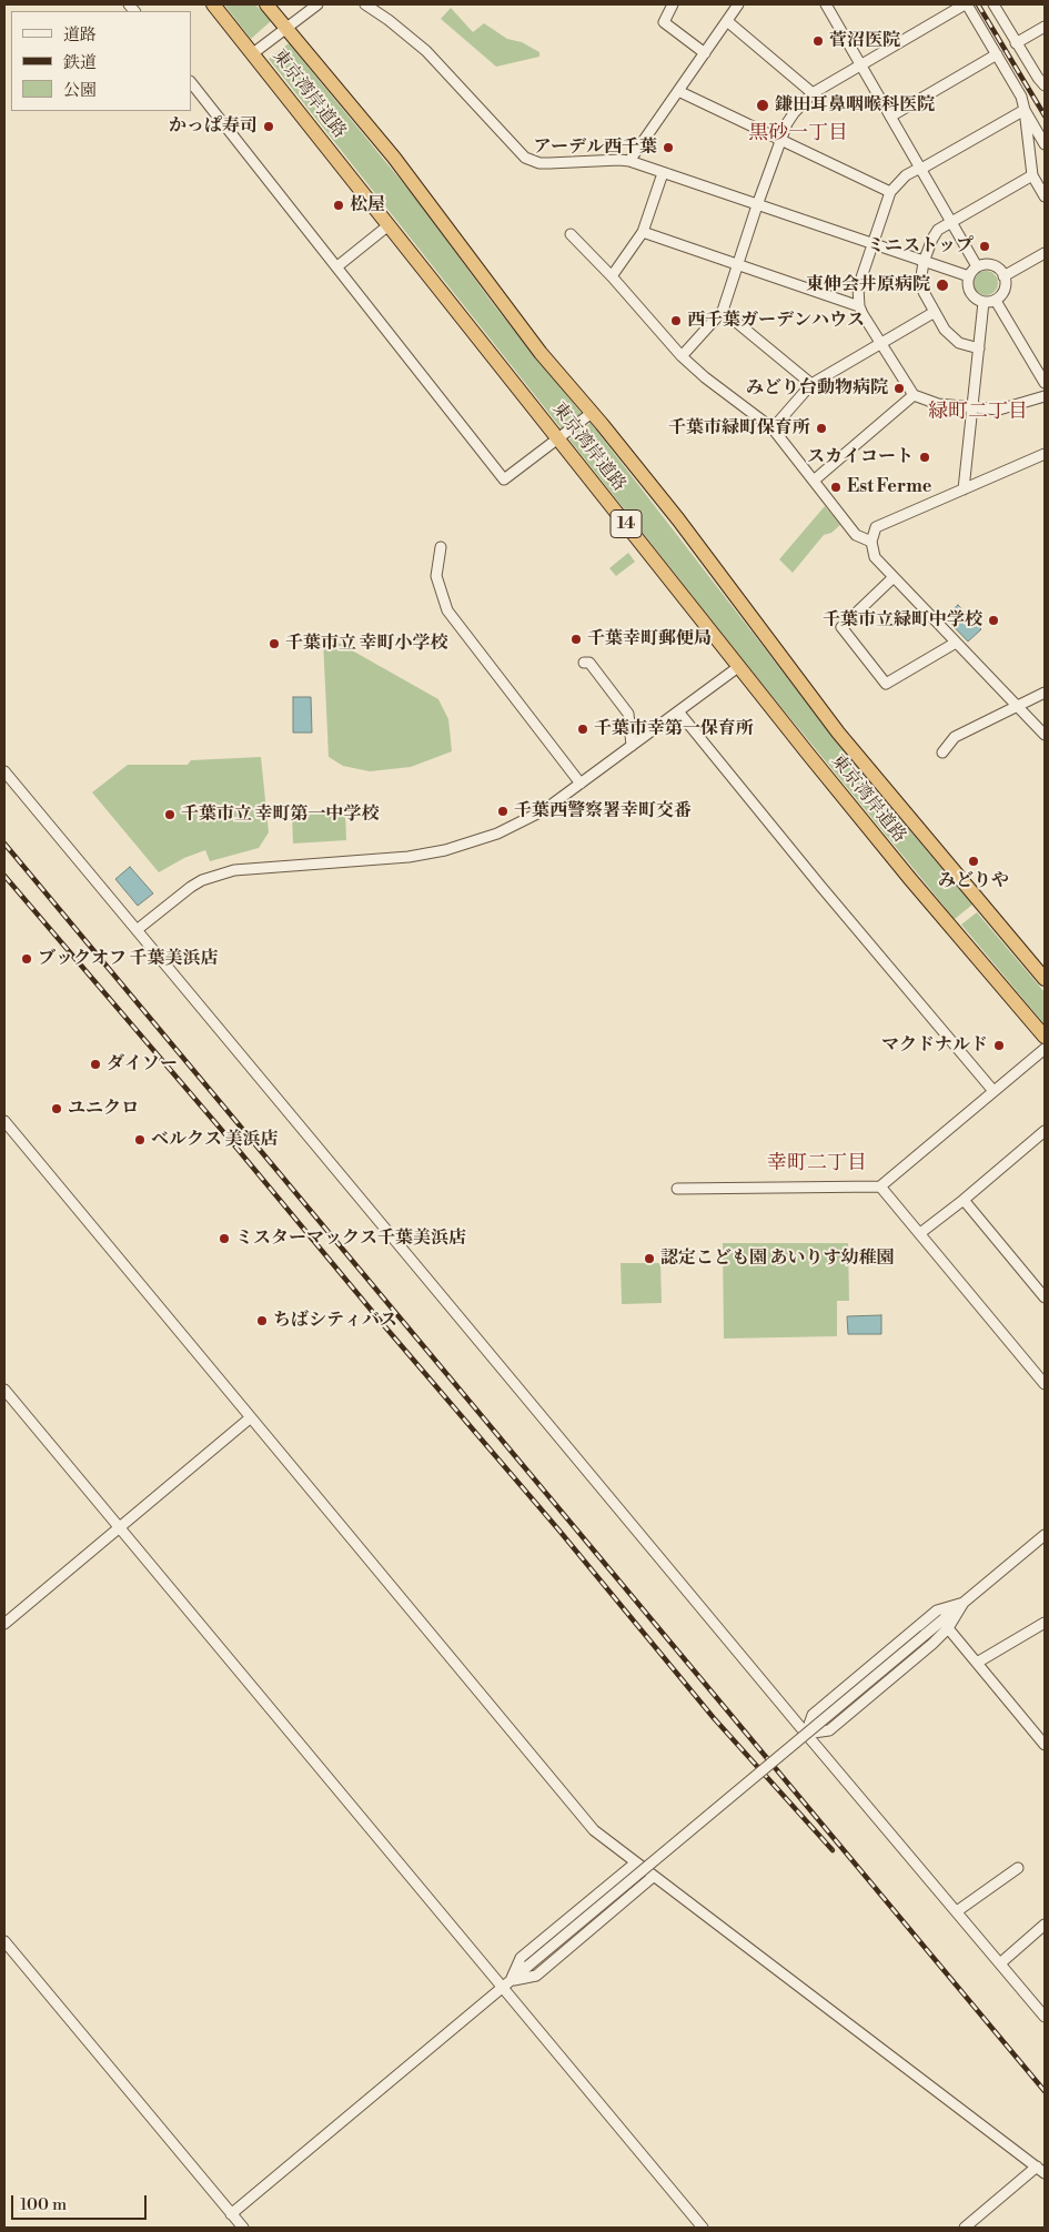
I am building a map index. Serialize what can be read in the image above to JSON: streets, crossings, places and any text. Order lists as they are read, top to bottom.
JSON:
{
  "streets": {
    "highway": ["東京湾岸道路", "14"]
  },
  "districts": ["黒砂一丁目", "緑町二丁目", "幸町二丁目"],
  "places": [
    "菅沼医院",
    "鎌田耳鼻咽喉科医院",
    "かっぱ寿司",
    "アーデル西千葉",
    "松屋",
    "ミニストップ",
    "東伸会井原病院",
    "西千葉ガーデンハウス",
    "みどり台動物病院",
    "千葉市緑町保育所",
    "スカイコート",
    "Est Ferme",
    "千葉市立緑町中学校",
    "千葉幸町郵便局",
    "千葉市立 幸町小学校",
    "千葉市幸第一保育所",
    "千葉西警察署幸町交番",
    "千葉市立 幸町第一中学校",
    "みどりや",
    "ブックオフ 千葉美浜店",
    "マクドナルド",
    "ダイソー",
    "ユニクロ",
    "ベルクス 美浜店",
    "ミスターマックス千葉美浜店",
    "認定こども園 あいりす幼稚園",
    "ちばシティバス"
  ],
  "legend": ["道路", "鉄道", "公園"],
  "scale_bar": "100 m"
}
